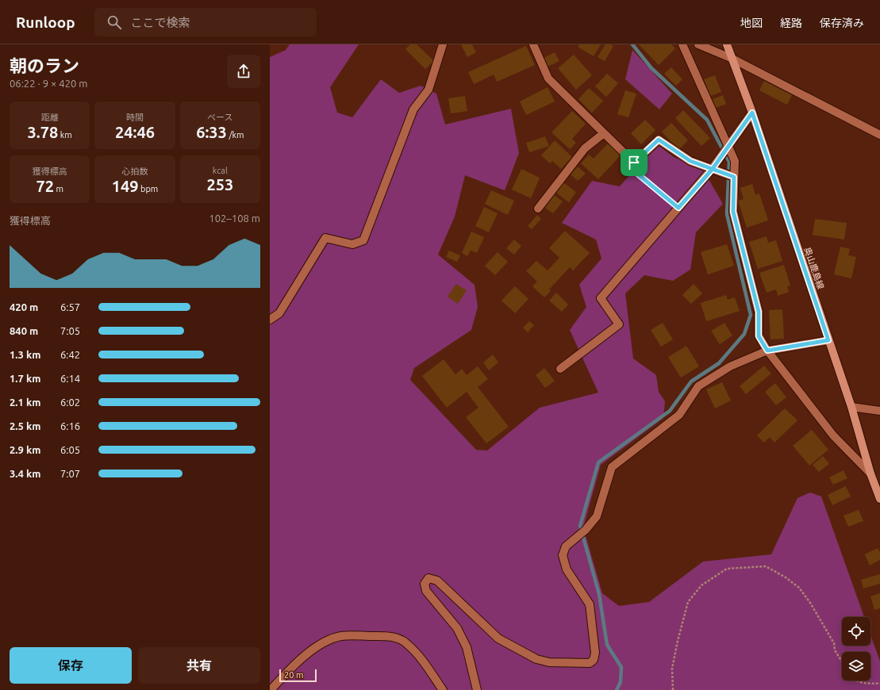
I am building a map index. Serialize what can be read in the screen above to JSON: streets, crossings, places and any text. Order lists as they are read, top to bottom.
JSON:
{
  "streets": {
    "main road": ["奥山鹿島線"]
  },
  "scale_bar": "20 m",
  "page": {
    "header": "Runloop",
    "search": "ここで検索",
    "nav": ["地図", "経路", "保存済み"],
    "heading": ["朝のラン", "06:22 · 9 × 420 m"],
    "stats": [
      ["距離", "3.78 km"],
      ["時間", "24:46"],
      ["ペース", "6:33 /km"],
      ["獲得標高", "72 m"],
      ["心拍数", "149 bpm"],
      ["kcal", "253"]
    ],
    "chart": ["獲得標高", "102–108 m"],
    "list": [
      {
        "name": "420 m",
        "note": "6:57"
      },
      {
        "name": "840 m",
        "note": "7:05"
      },
      {
        "name": "1.3 km",
        "note": "6:42"
      },
      {
        "name": "1.7 km",
        "note": "6:14"
      },
      {
        "name": "2.1 km",
        "note": "6:02"
      },
      {
        "name": "2.5 km",
        "note": "6:16"
      },
      {
        "name": "2.9 km",
        "note": "6:05"
      },
      {
        "name": "3.4 km",
        "note": "7:07"
      }
    ],
    "buttons": ["保存", "共有"],
    "scale": "20 m"
  }
}
